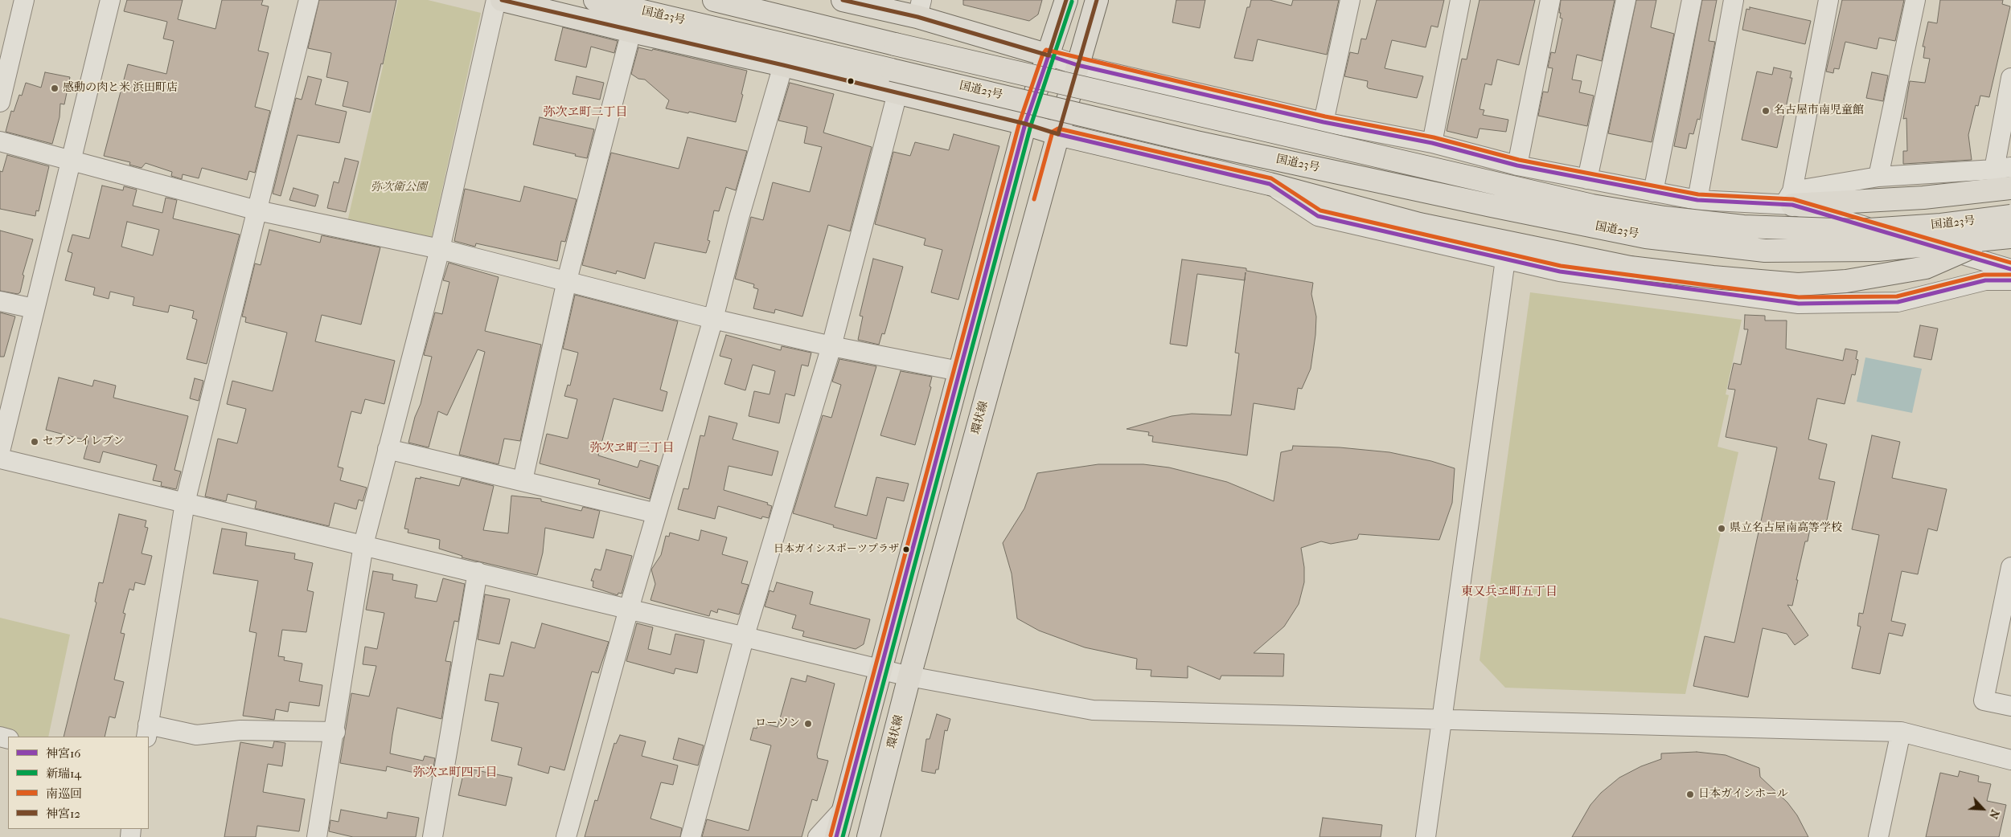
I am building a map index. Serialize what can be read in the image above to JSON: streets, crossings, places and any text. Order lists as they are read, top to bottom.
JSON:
{
  "streets": {
    "main road": ["国道23号", "環状線"]
  },
  "districts": [
    "弥次ヱ町二丁目",
    "弥次ヱ町三丁目",
    "東又兵ヱ町五丁目",
    "弥次ヱ町四丁目"
  ],
  "parks": ["弥次衛公園"],
  "places": [
    "感動の肉と米 浜田町店",
    "名古屋市南児童館",
    "セブン-イレブン",
    "県立名古屋南高等学校",
    "日本ガイシスポーツプラザ",
    "ローソン",
    "日本ガイシホール"
  ],
  "lines": [
    "transit line 神宮12",
    "transit line 新瑞14",
    "transit line 南巡回",
    "transit line 神宮16"
  ],
  "legend": [
    "神宮16",
    "新瑞14",
    "南巡回",
    "神宮12"
  ],
  "north": "bottom right"
}
